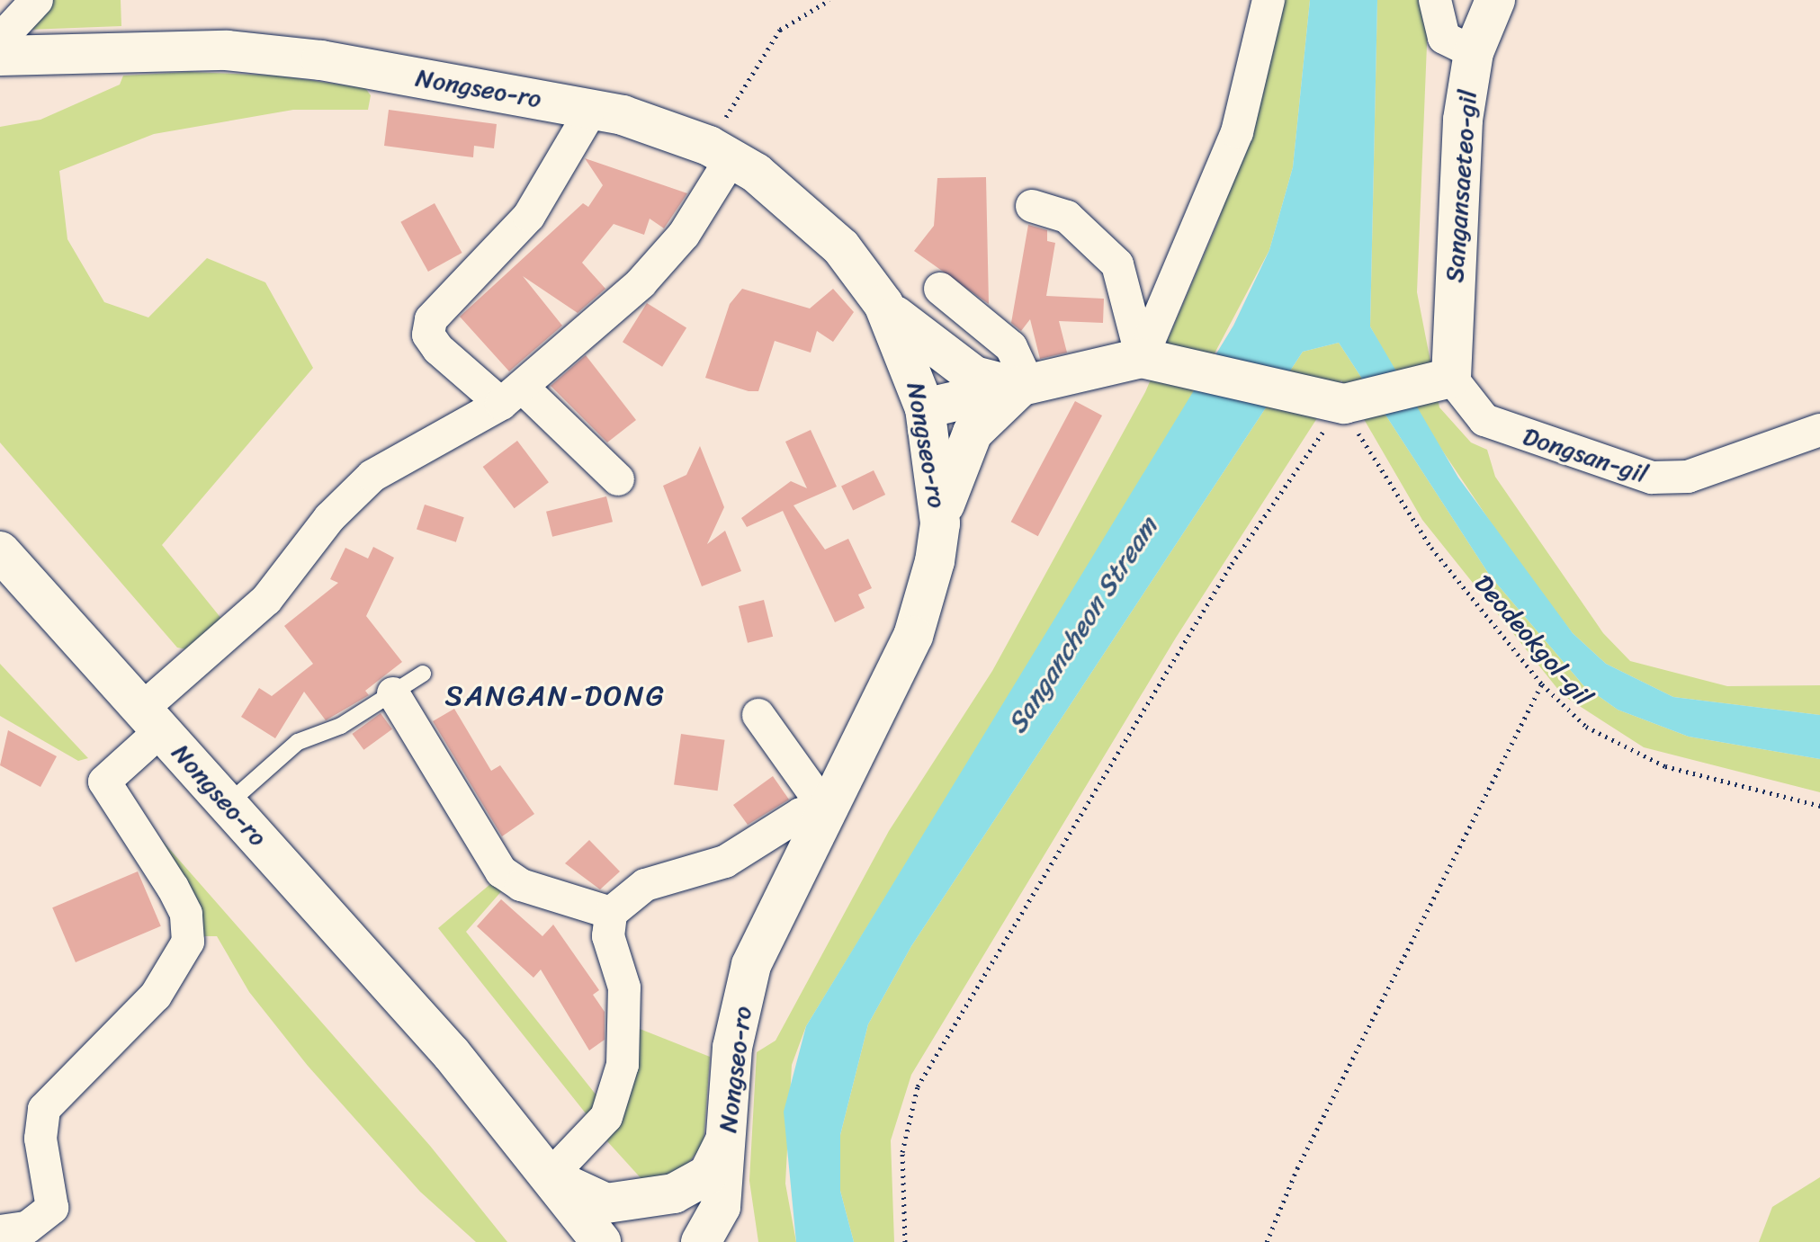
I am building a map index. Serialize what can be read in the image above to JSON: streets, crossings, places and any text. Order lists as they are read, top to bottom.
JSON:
{
  "streets": {
    "street": ["Nongseo-ro", "Sangansaeteo-gil", "Dongsan-gil"],
    "path": ["Deodeokgol-gil"]
  },
  "crossings": [
    ["Sangansaeteo-gil", "Dongsan-gil"]
  ],
  "districts": ["SANGAN-DONG"],
  "water": ["Sangancheon Stream"]
}
